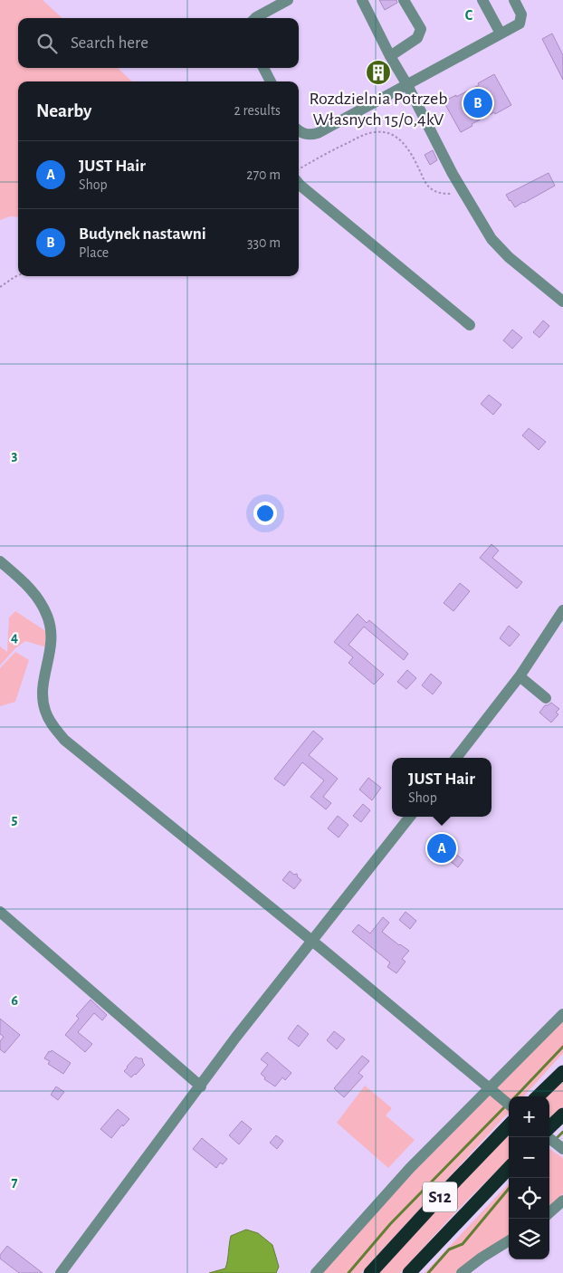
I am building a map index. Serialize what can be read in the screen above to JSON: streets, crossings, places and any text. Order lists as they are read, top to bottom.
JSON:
{
  "streets": {
    "highway": ["S12"]
  },
  "places": {
    "building": ["Rozdzielnia Potrzeb Własnych 15/0,4kV"]
  },
  "page": {
    "search": "Search here",
    "heading": ["Nearby", "2 results"],
    "pins": ["B", "A"],
    "list": [
      {
        "mark": "A",
        "name": "JUST Hair",
        "note": "Shop",
        "value": "270 m"
      },
      {
        "mark": "B",
        "name": "Budynek nastawni",
        "note": "Place",
        "value": "330 m"
      }
    ],
    "popup": ["JUST Hair", "Shop"],
    "map_buttons": ["+", "−"]
  },
  "grid": {
    "columns": ["C"],
    "rows": [
      "3",
      "4",
      "5",
      "6",
      "7"
    ]
  }
}
